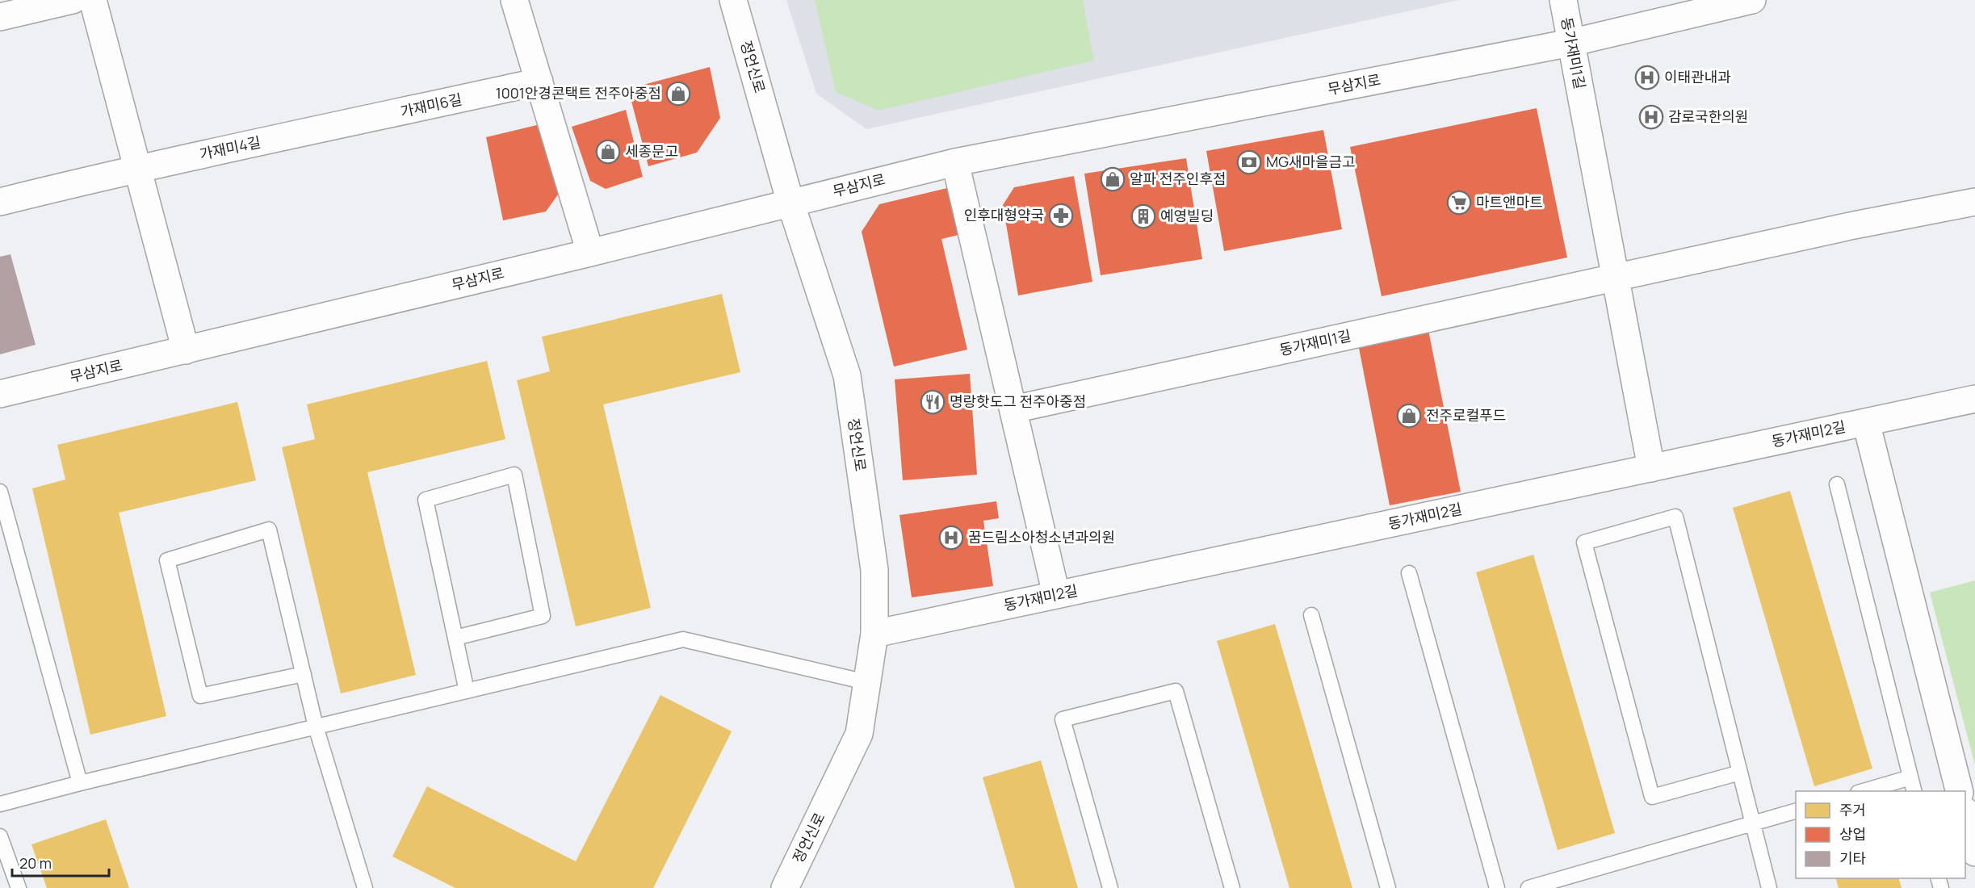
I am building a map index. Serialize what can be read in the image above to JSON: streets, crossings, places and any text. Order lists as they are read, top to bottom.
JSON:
{
  "streets": {
    "street": [
      "동가재미1길",
      "정언신로",
      "무삼지로",
      "가재미6길",
      "가재미4길",
      "동가재미2길"
    ]
  },
  "crossings": [
    ["동가재미1길", "무삼지로"],
    ["동가재미1길", "동가재미2길"],
    ["정언신로", "무삼지로"],
    ["정언신로", "동가재미2길"],
    ["가재미6길", "가재미4길"]
  ],
  "places": {
    "hospital": ["이태관내과", "감로국한의원", "꿈드림소아청소년과의원"],
    "shop": [
      "1001안경콘택트 전주아중점",
      "세종문고",
      "알파 전주인후점",
      "전주로컬푸드"
    ],
    "bank": ["MG새마을금고"],
    "supermarket": ["마트앤마트"],
    "pharmacy": ["인후대형약국"],
    "building": ["예영빌딩"],
    "restaurant": ["명랑핫도그 전주아중점"]
  },
  "legend": ["주거", "상업", "기타"],
  "scale_bar": "20 m"
}
